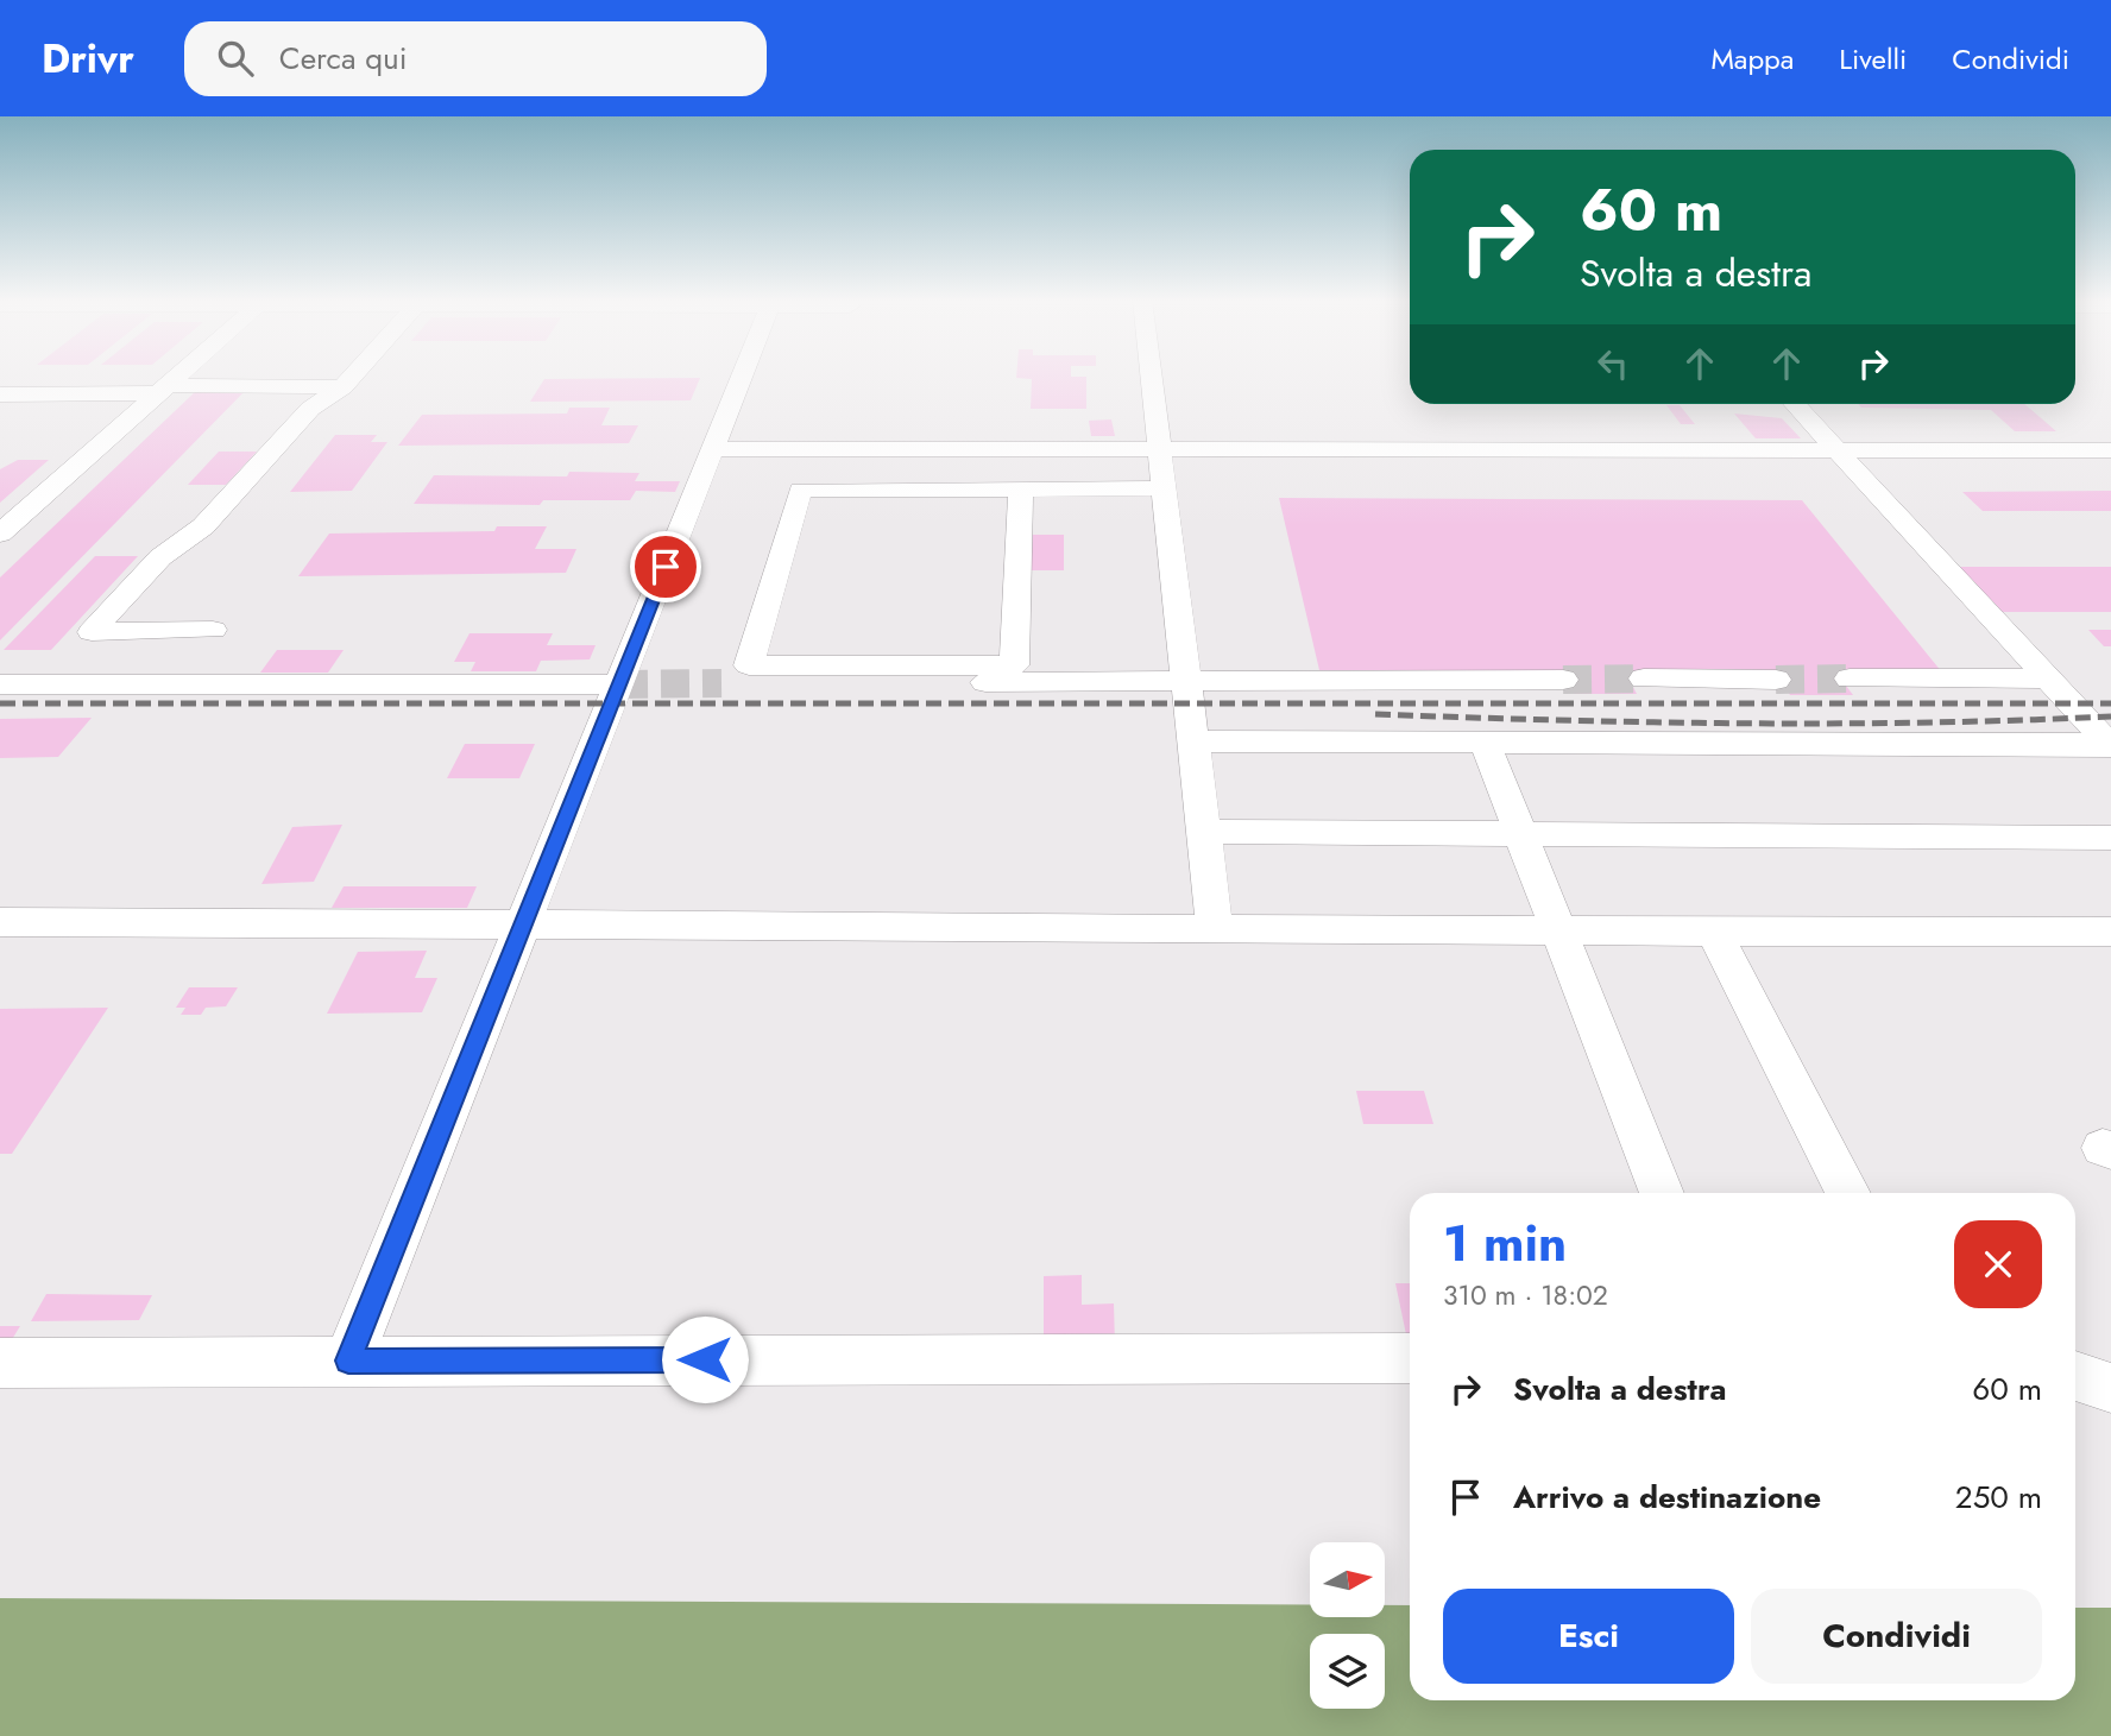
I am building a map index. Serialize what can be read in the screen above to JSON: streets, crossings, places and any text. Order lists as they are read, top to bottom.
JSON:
{
  "north": "right",
  "page": {
    "header": "Drivr",
    "search": "Cerca qui",
    "nav": ["Mappa", "Livelli", "Condividi"],
    "turn": ["60 m", "Svolta a destra"],
    "heading": ["1 min", "310 m · 18:02"],
    "list": [
      {
        "name": "Svolta a destra",
        "value": "60 m"
      },
      {
        "name": "Arrivo a destinazione",
        "value": "250 m"
      }
    ],
    "buttons": ["Esci", "Condividi"]
  }
}
